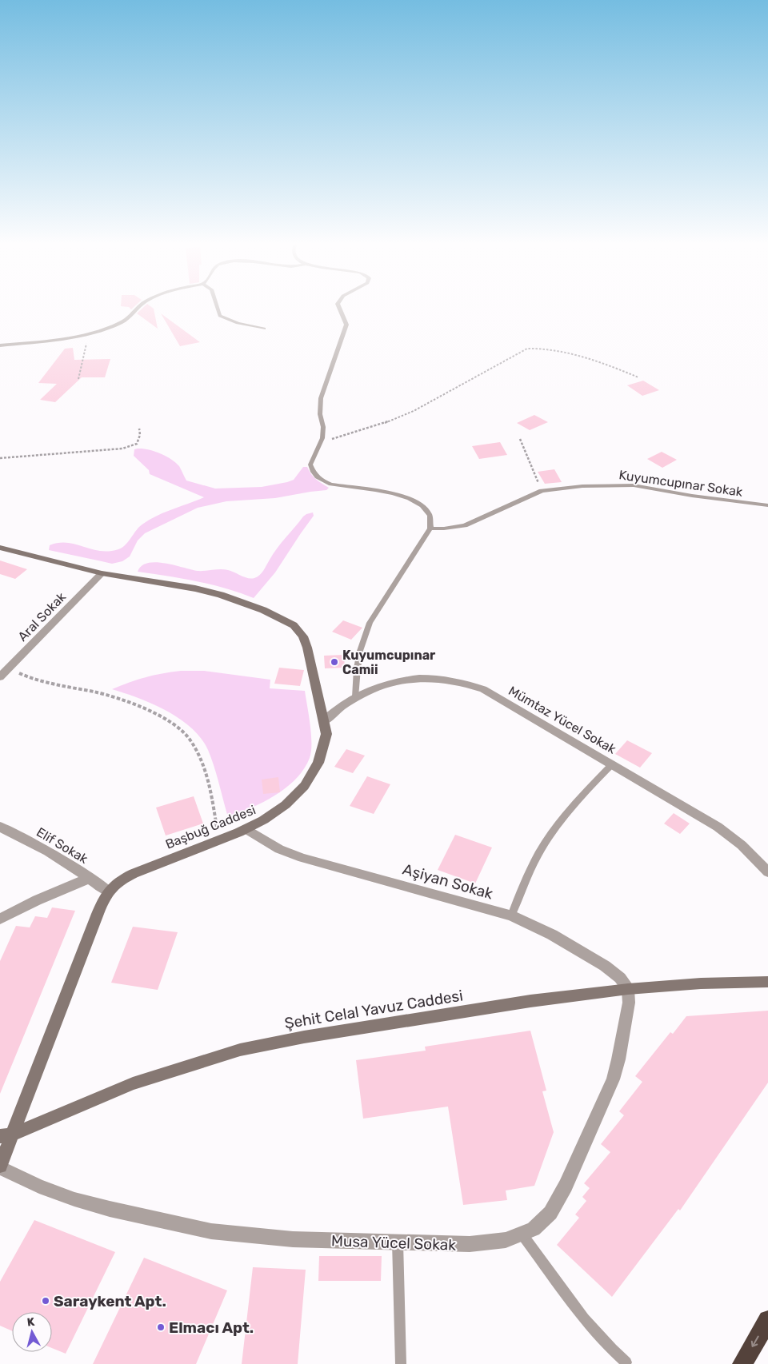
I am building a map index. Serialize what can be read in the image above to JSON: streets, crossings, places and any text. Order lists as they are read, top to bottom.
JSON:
{
  "streets": {
    "street": [
      "Aral Sokak",
      "Mümtaz Yücel Sokak",
      "Başbuğ Caddesi",
      "Elif Sokak",
      "Aşiyan Sokak",
      "Şehit Celal Yavuz Caddesi",
      "Musa Yücel Sokak"
    ],
    "lane": ["Kuyumcupınar Sokak"]
  },
  "crossings": [
    ["Aral Sokak", "Başbuğ Caddesi"],
    ["Mümtaz Yücel Sokak", "Başbuğ Caddesi"],
    ["Başbuğ Caddesi", "Elif Sokak"],
    ["Başbuğ Caddesi", "Aşiyan Sokak"],
    ["Başbuğ Caddesi", "Şehit Celal Yavuz Caddesi"],
    ["Başbuğ Caddesi", "Musa Yücel Sokak"],
    ["Aşiyan Sokak", "Şehit Celal Yavuz Caddesi"],
    ["Aşiyan Sokak", "Musa Yücel Sokak"],
    ["Şehit Celal Yavuz Caddesi", "Musa Yücel Sokak"]
  ],
  "places": ["Kuyumcupınar Camii", "Saraykent Apt.", "Elmacı Apt."],
  "north": "top"
}
